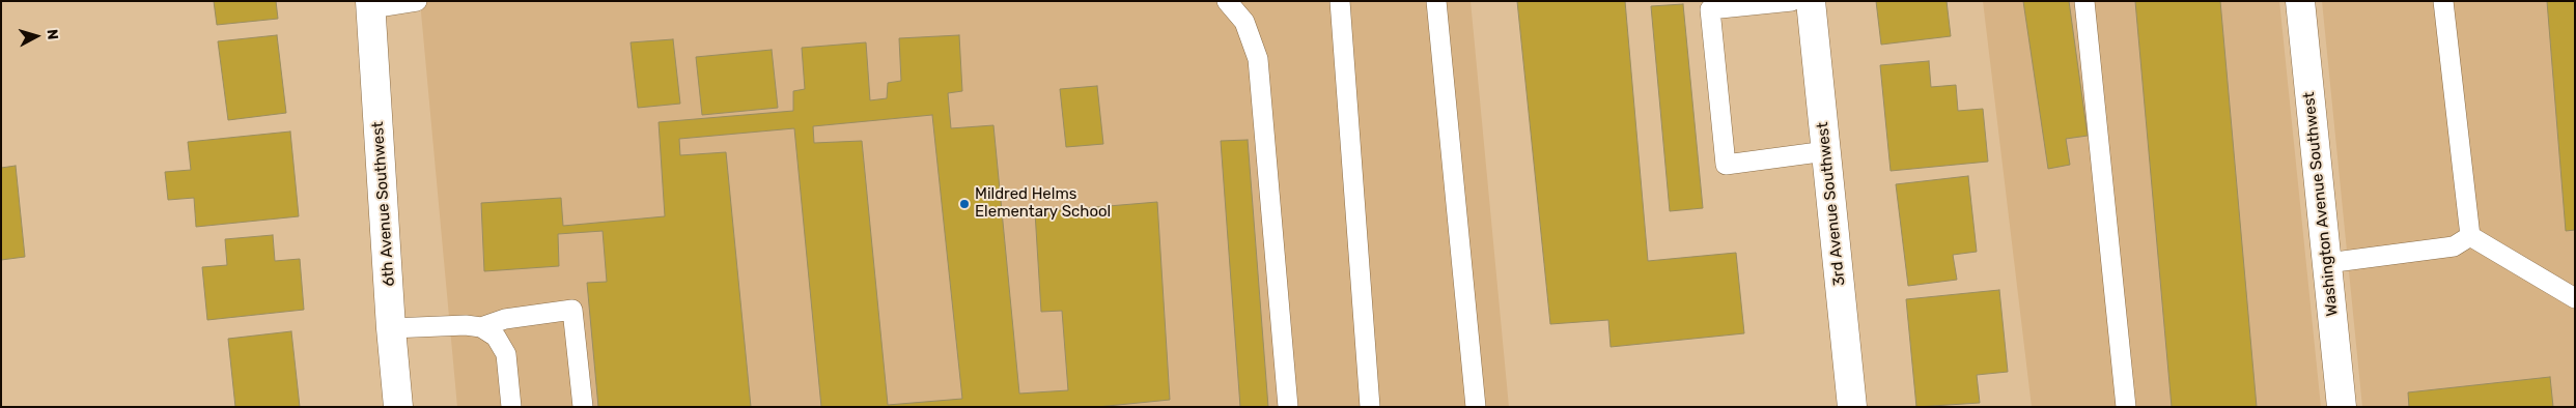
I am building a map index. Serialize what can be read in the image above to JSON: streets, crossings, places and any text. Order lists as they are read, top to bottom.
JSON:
{
  "streets": {
    "street": ["6th Avenue Southwest", "3rd Avenue Southwest", "Washington Avenue Southwest"]
  },
  "places": ["Mildred Helms Elementary School"],
  "north": "right"
}
